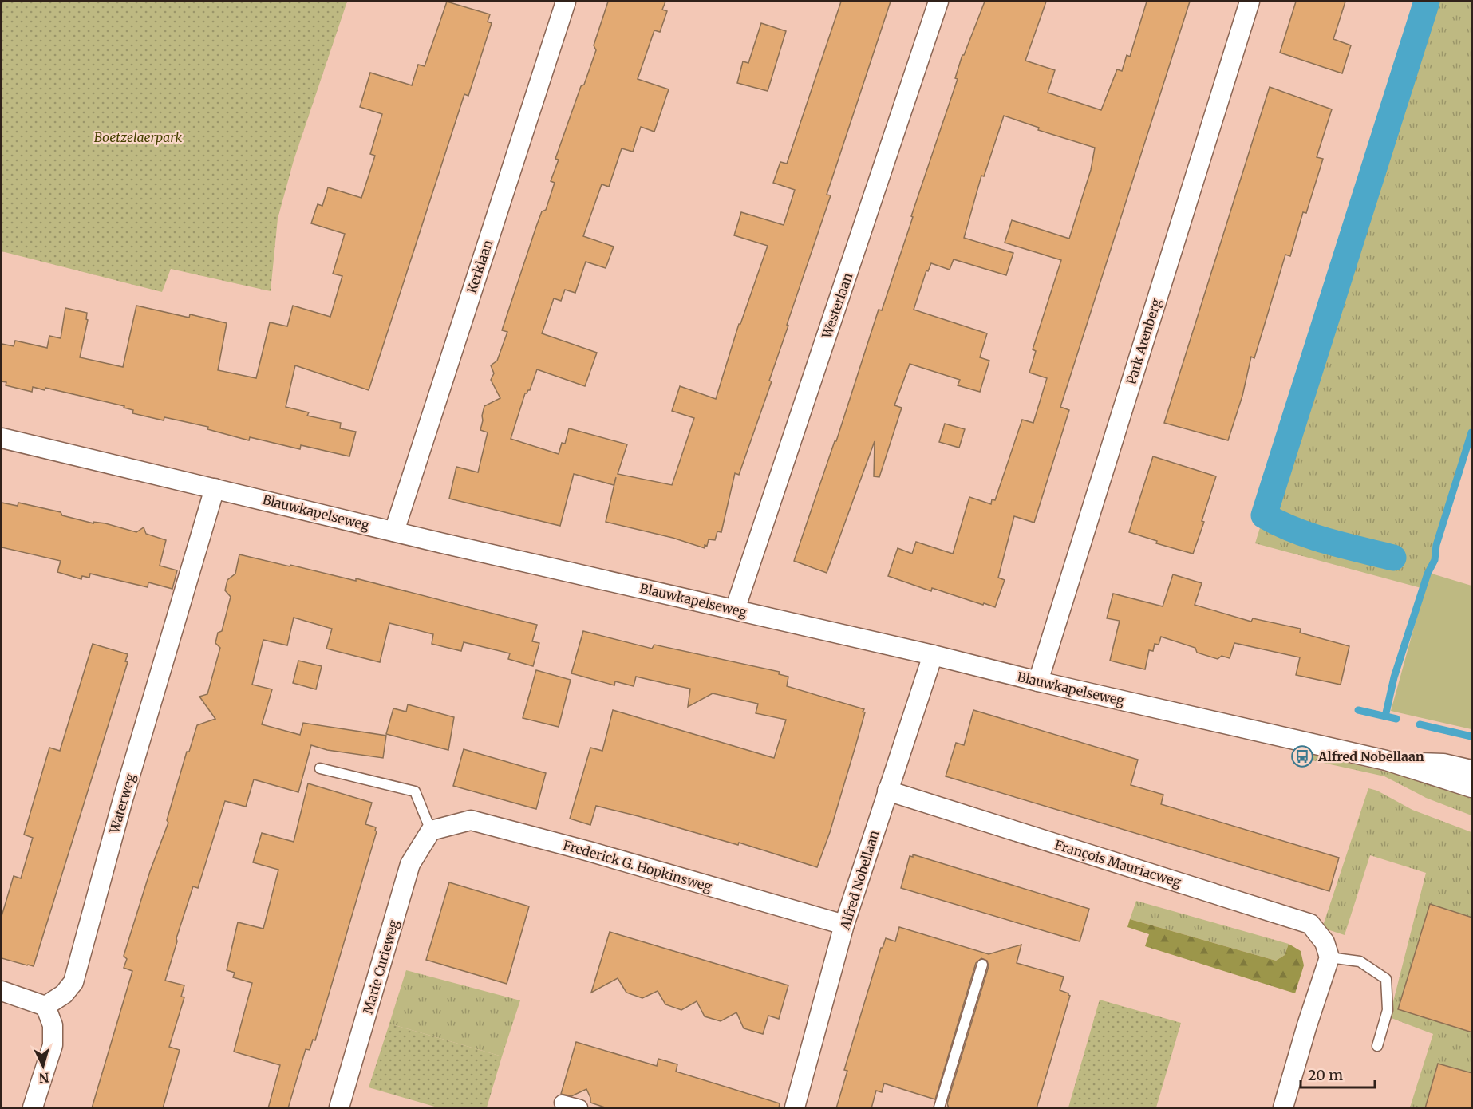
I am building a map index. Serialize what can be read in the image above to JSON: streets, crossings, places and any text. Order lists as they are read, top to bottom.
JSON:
{
  "streets": {
    "street": [
      "Kerklaan",
      "Westerlaan",
      "Park Arenberg",
      "Blauwkapelseweg",
      "Waterweg",
      "François Mauriacweg",
      "Frederick G. Hopkinsweg",
      "Alfred Nobellaan",
      "Marie Curieweg"
    ]
  },
  "crossings": [
    ["Kerklaan", "Blauwkapelseweg"],
    ["Westerlaan", "Blauwkapelseweg"],
    ["Park Arenberg", "Blauwkapelseweg"],
    ["Blauwkapelseweg", "Waterweg"],
    ["Blauwkapelseweg", "Alfred Nobellaan"],
    ["François Mauriacweg", "Alfred Nobellaan"],
    ["Frederick G. Hopkinsweg", "Alfred Nobellaan"],
    ["Frederick G. Hopkinsweg", "Marie Curieweg"]
  ],
  "parks": ["Boetzelaerpark"],
  "places": {
    "bus stop": ["Alfred Nobellaan"]
  },
  "scale_bar": "20 m",
  "north": "bottom"
}
